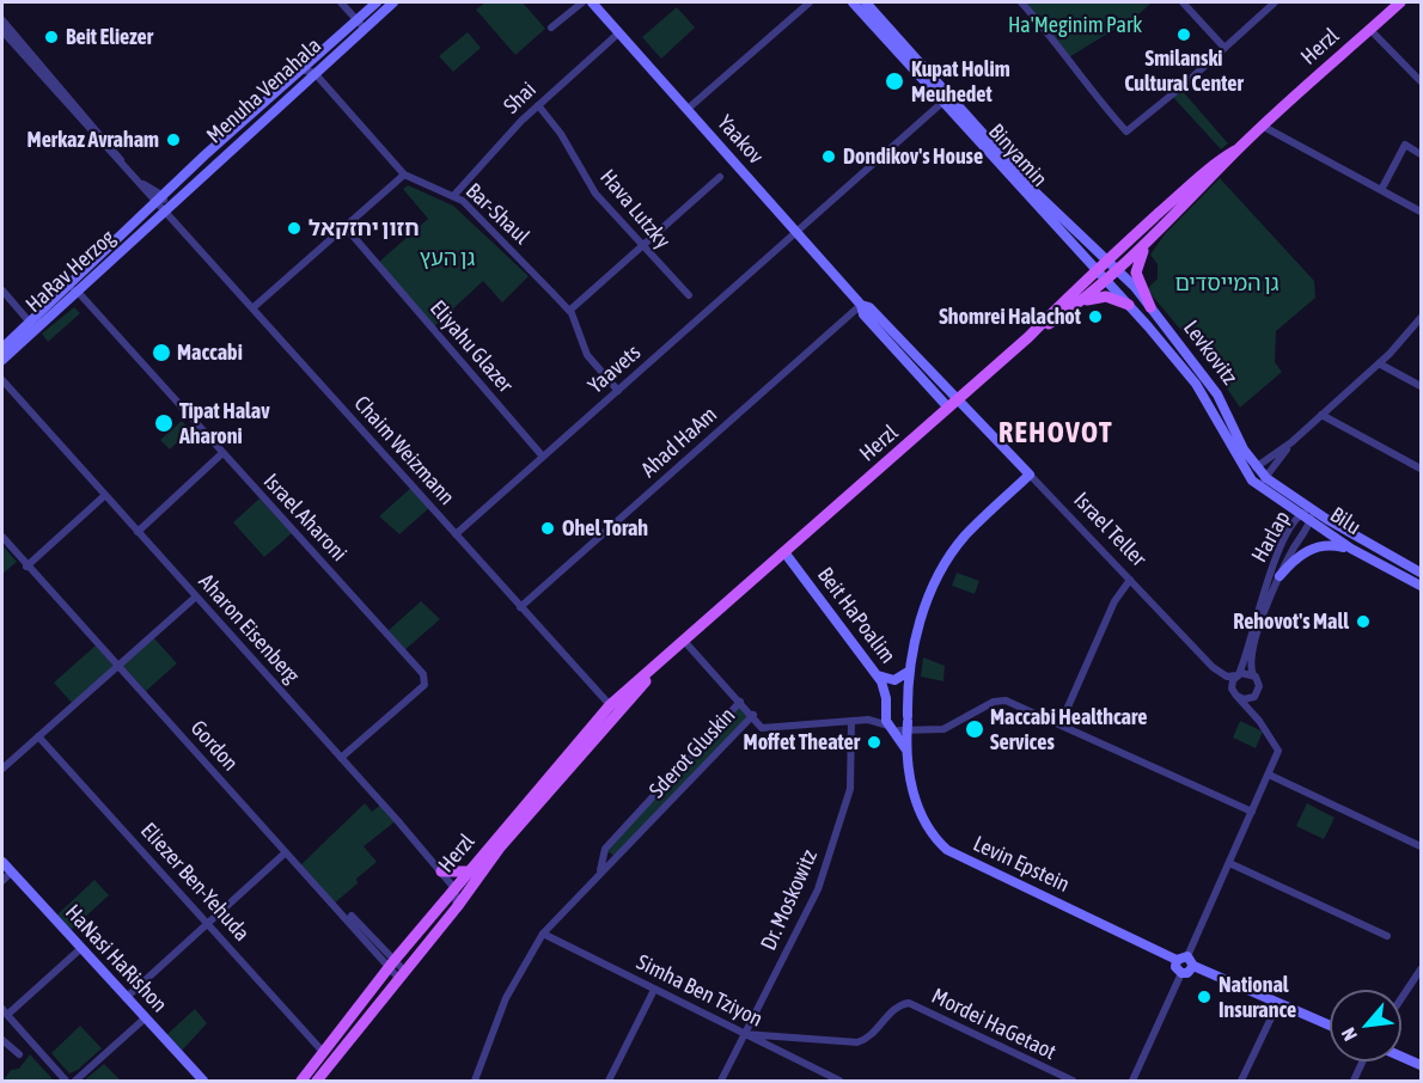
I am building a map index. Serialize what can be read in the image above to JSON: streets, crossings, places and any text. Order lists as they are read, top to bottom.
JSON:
{
  "streets": {
    "main road": ["Herzl"],
    "street": [
      "Menuha Venahala",
      "Shai",
      "Yaakov",
      "Binyamin",
      "Hava Lutzky",
      "Bar-Shaul",
      "HaRav Herzog",
      "Eliyahu Glazer",
      "Levkovitz",
      "Yaavets",
      "Ahad HaAm",
      "Chaim Weizmann",
      "Israel Aharoni",
      "Bilu",
      "Israel Teller",
      "Harlap",
      "Beit HaPoalim",
      "Aharon Eisenberg",
      "Gordon",
      "Sderot Gluskin",
      "Levin Epstein",
      "Eliezer Ben-Yehuda",
      "Dr. Moskowitz",
      "HaNasi HaRishon",
      "Simha Ben Tziyon",
      "Mordei HaGetaot"
    ]
  },
  "crossings": [
    ["Herzl", "Yaakov"],
    ["Herzl", "Binyamin"],
    ["Herzl", "Levkovitz"],
    ["Herzl", "Chaim Weizmann"],
    ["Herzl", "Israel Teller"],
    ["Herzl", "Beit HaPoalim"],
    ["Herzl", "Aharon Eisenberg"],
    ["Herzl", "Gordon"],
    ["Herzl", "Eliezer Ben-Yehuda"],
    ["Menuha Venahala", "Bar-Shaul"],
    ["Menuha Venahala", "HaRav Herzog"],
    ["Menuha Venahala", "Chaim Weizmann"],
    ["Shai", "Yaakov"],
    ["Shai", "Hava Lutzky"],
    ["Shai", "Bar-Shaul"],
    ["Yaakov", "Yaavets"],
    ["Yaakov", "Ahad HaAm"],
    ["Yaakov", "Israel Teller"],
    ["Binyamin", "Levkovitz"],
    ["Binyamin", "Yaavets"],
    ["HaRav Herzog", "Chaim Weizmann"],
    ["HaRav Herzog", "Israel Aharoni"],
    ["Eliyahu Glazer", "Yaavets"],
    ["Levkovitz", "Bilu"],
    ["Yaavets", "Chaim Weizmann"],
    ["Ahad HaAm", "Chaim Weizmann"],
    ["Israel Aharoni", "Aharon Eisenberg"],
    ["Bilu", "Harlap"],
    ["Israel Teller", "Harlap"],
    ["Beit HaPoalim", "Sderot Gluskin"],
    ["Beit HaPoalim", "Levin Epstein"],
    ["Sderot Gluskin", "Levin Epstein"],
    ["Sderot Gluskin", "Dr. Moskowitz"],
    ["Sderot Gluskin", "Simha Ben Tziyon"],
    ["Dr. Moskowitz", "Simha Ben Tziyon"],
    ["Dr. Moskowitz", "Mordei HaGetaot"],
    ["Simha Ben Tziyon", "Mordei HaGetaot"]
  ],
  "districts": ["REHOVOT"],
  "parks": ["Ha'Meginim Park", "גן העץ", "גן המייסדים"],
  "places": [
    "Smilanski Cultural Center",
    "Beit Eliezer",
    "Kupat Holim Meuhedet",
    "Merkaz Avraham",
    "Dondikov's House",
    "חזון יחזקאל",
    "Shomrei Halachot",
    "Maccabi",
    "Tipat Halav Aharoni",
    "Ohel Torah",
    "Rehovot's Mall",
    "Maccabi Healthcare Services",
    "Moffet Theater",
    "National Insurance"
  ],
  "north": "bottom left"
}
